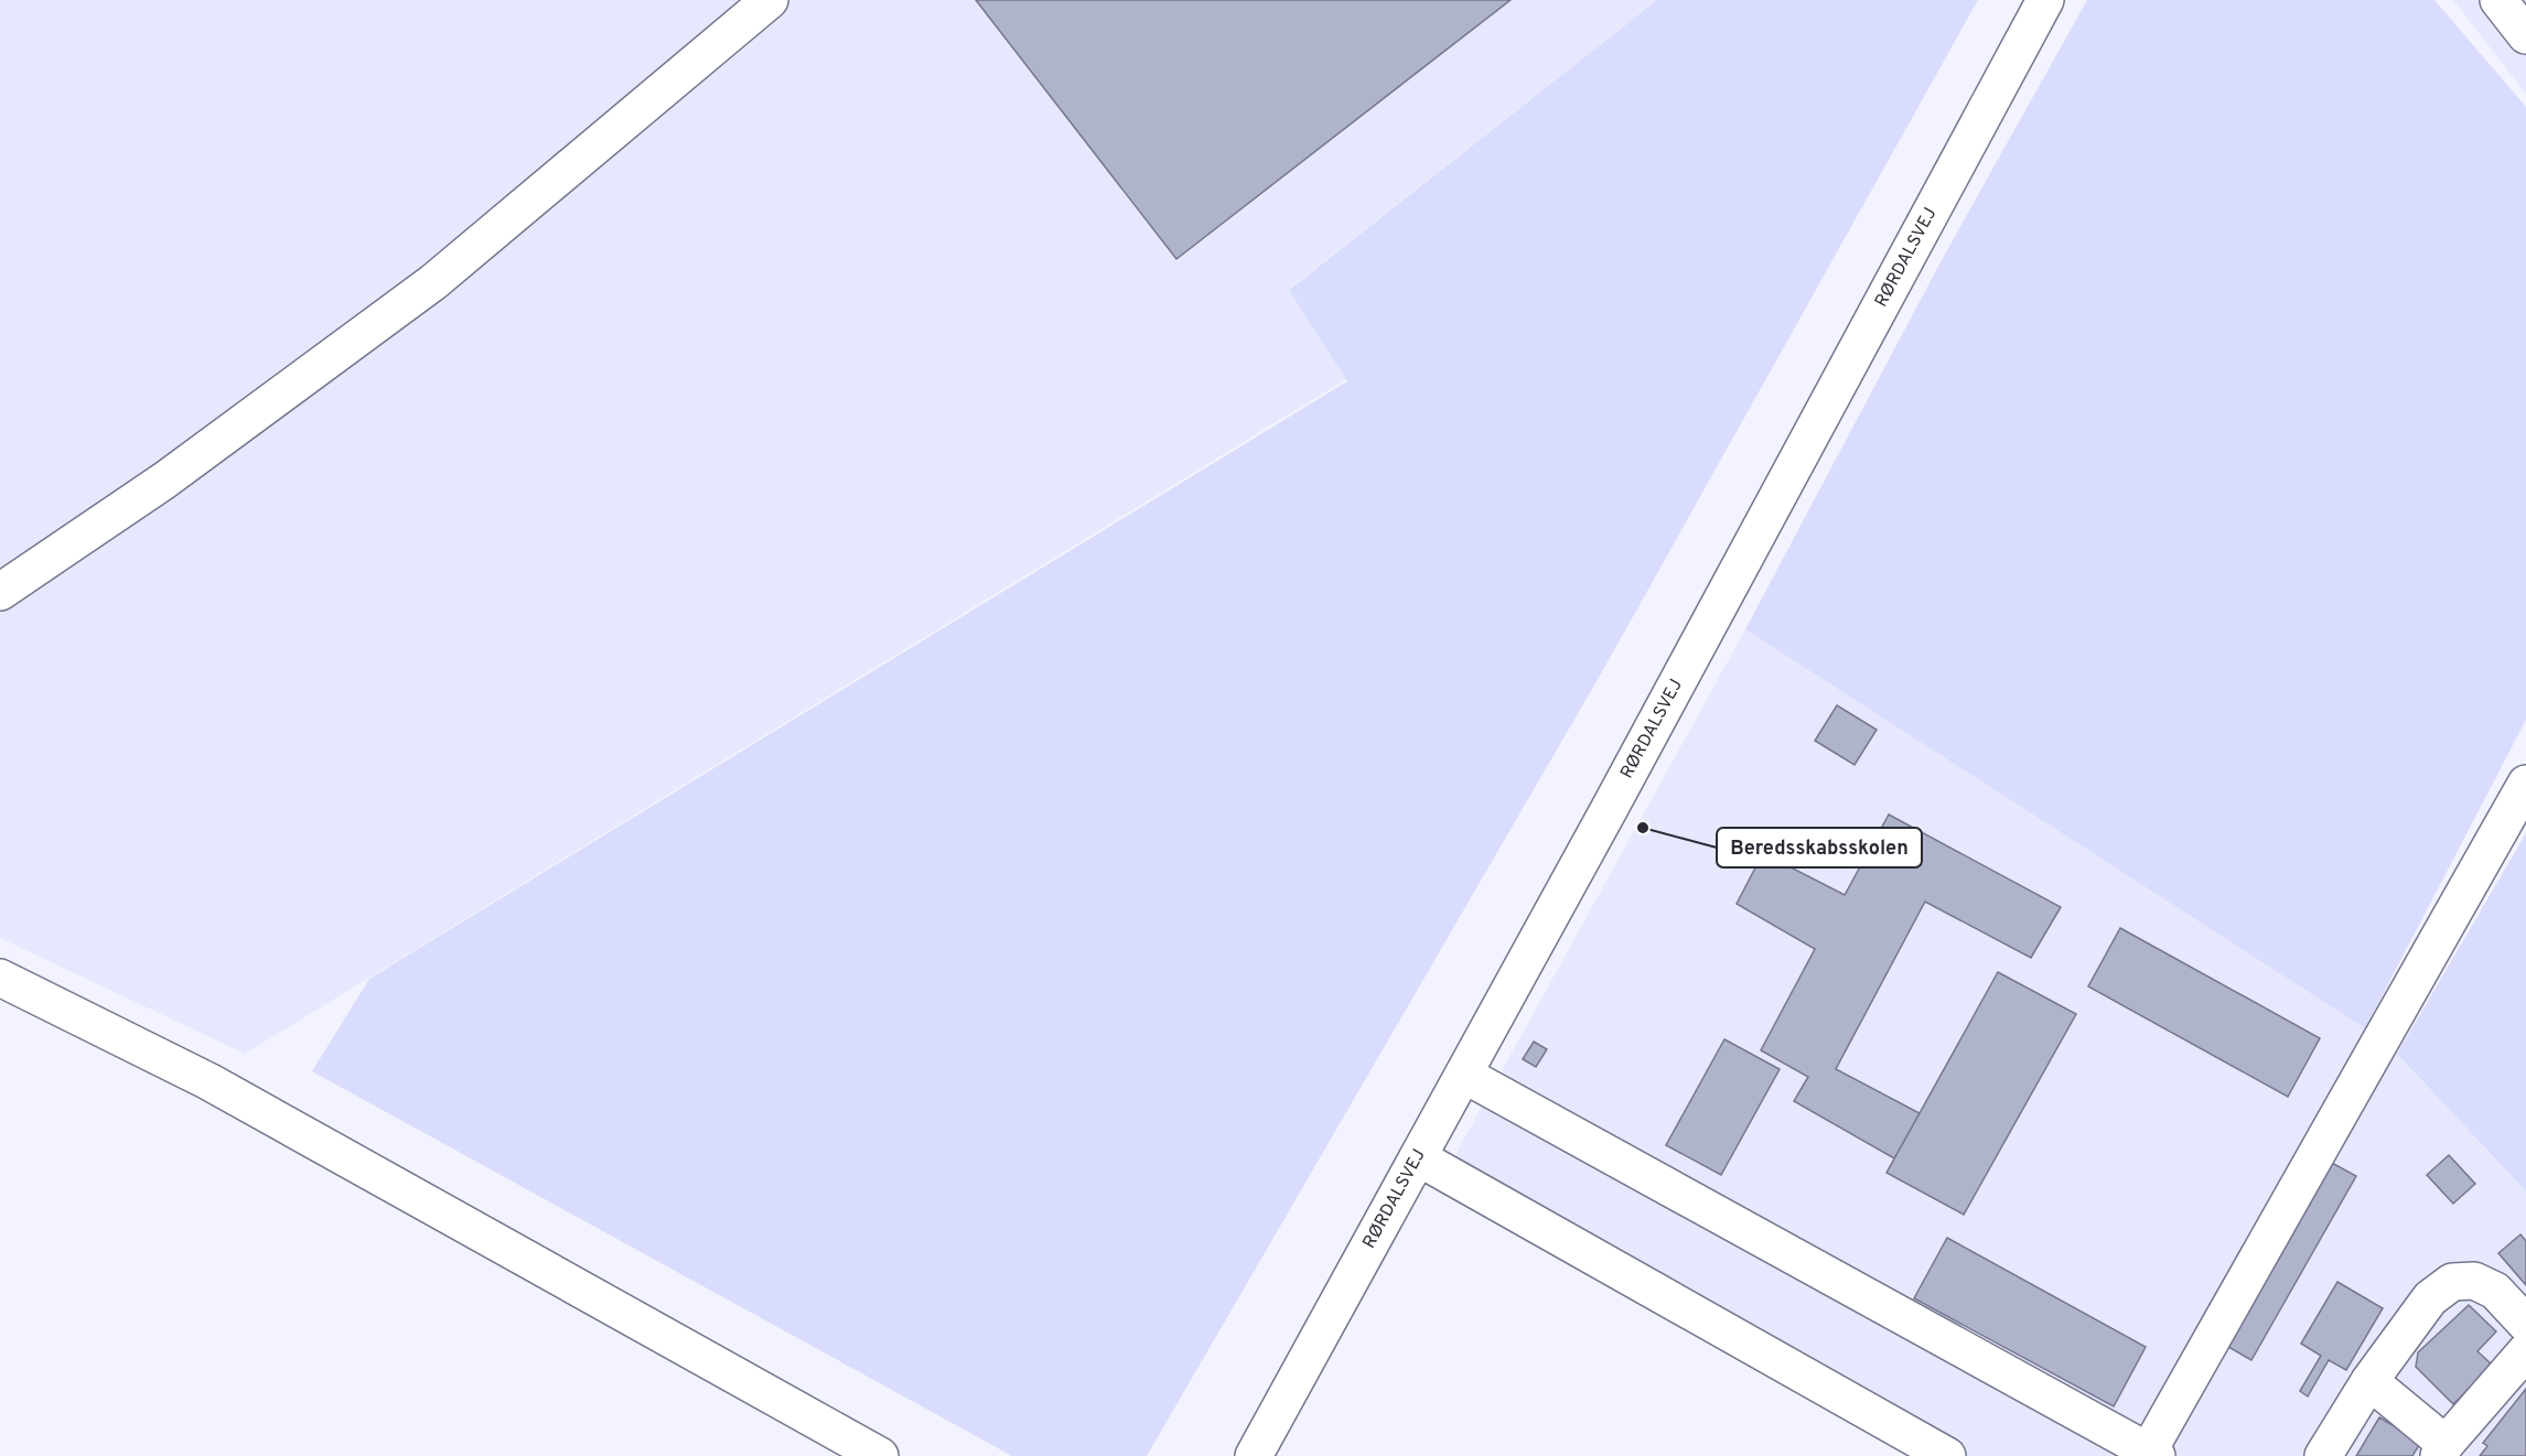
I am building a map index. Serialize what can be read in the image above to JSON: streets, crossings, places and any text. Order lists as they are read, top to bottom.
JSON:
{
  "streets": {
    "street": ["RØRDALSVEJ"]
  },
  "places": ["Beredsskabsskolen"]
}
